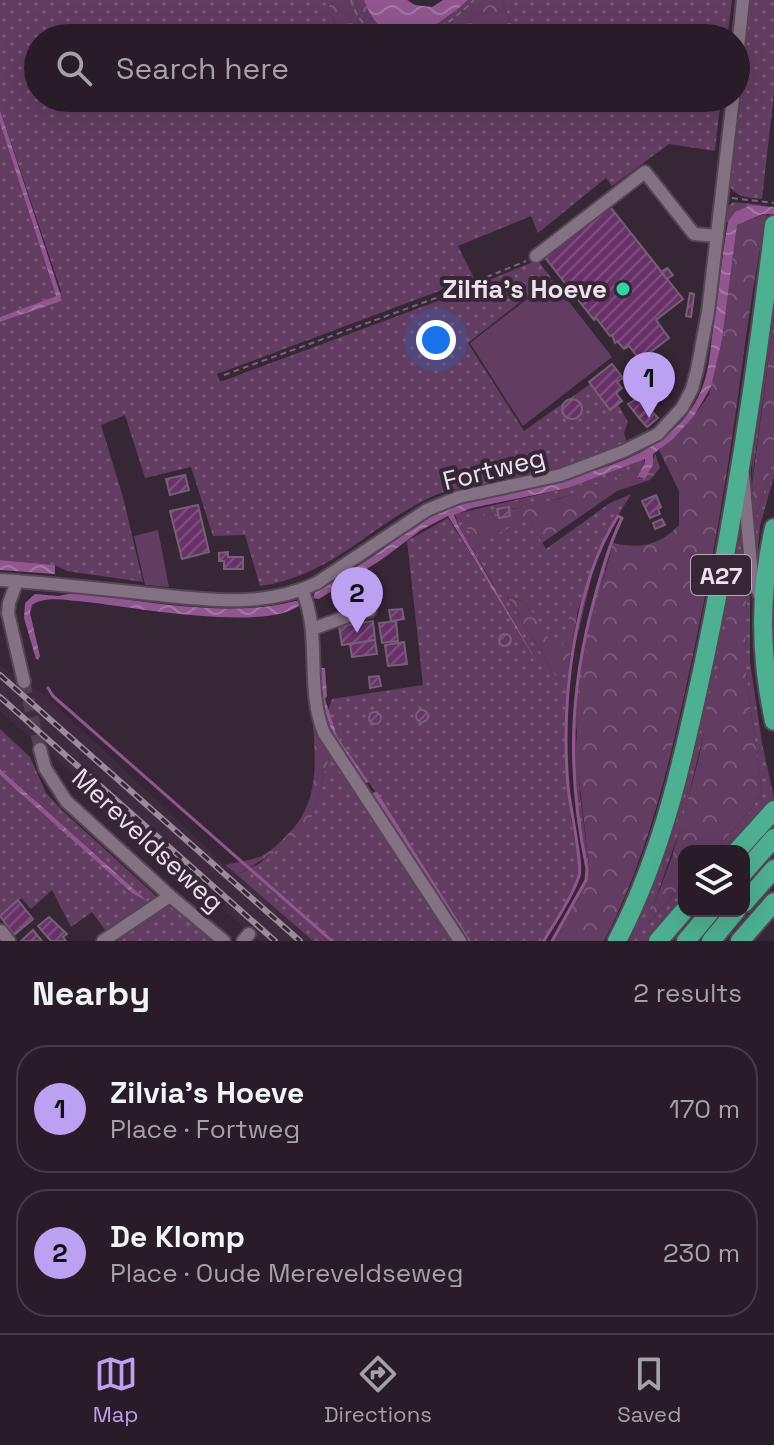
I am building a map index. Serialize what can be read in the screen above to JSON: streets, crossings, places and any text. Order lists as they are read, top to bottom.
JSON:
{
  "streets": {
    "highway": ["A27"],
    "street": ["Fortweg", "Mereveldseweg"]
  },
  "places": ["Zilfia's Hoeve"],
  "page": {
    "search": "Search here",
    "pins": ["1", "2"],
    "heading": ["Nearby", "2 results"],
    "list": [
      {
        "mark": "1",
        "name": "Zilvia's Hoeve",
        "note": "Place · Fortweg",
        "value": "170 m"
      },
      {
        "mark": "2",
        "name": "De Klomp",
        "note": "Place · Oude Mereveldseweg",
        "value": "230 m"
      }
    ],
    "nav": ["Map", "Directions", "Saved"]
  }
}
